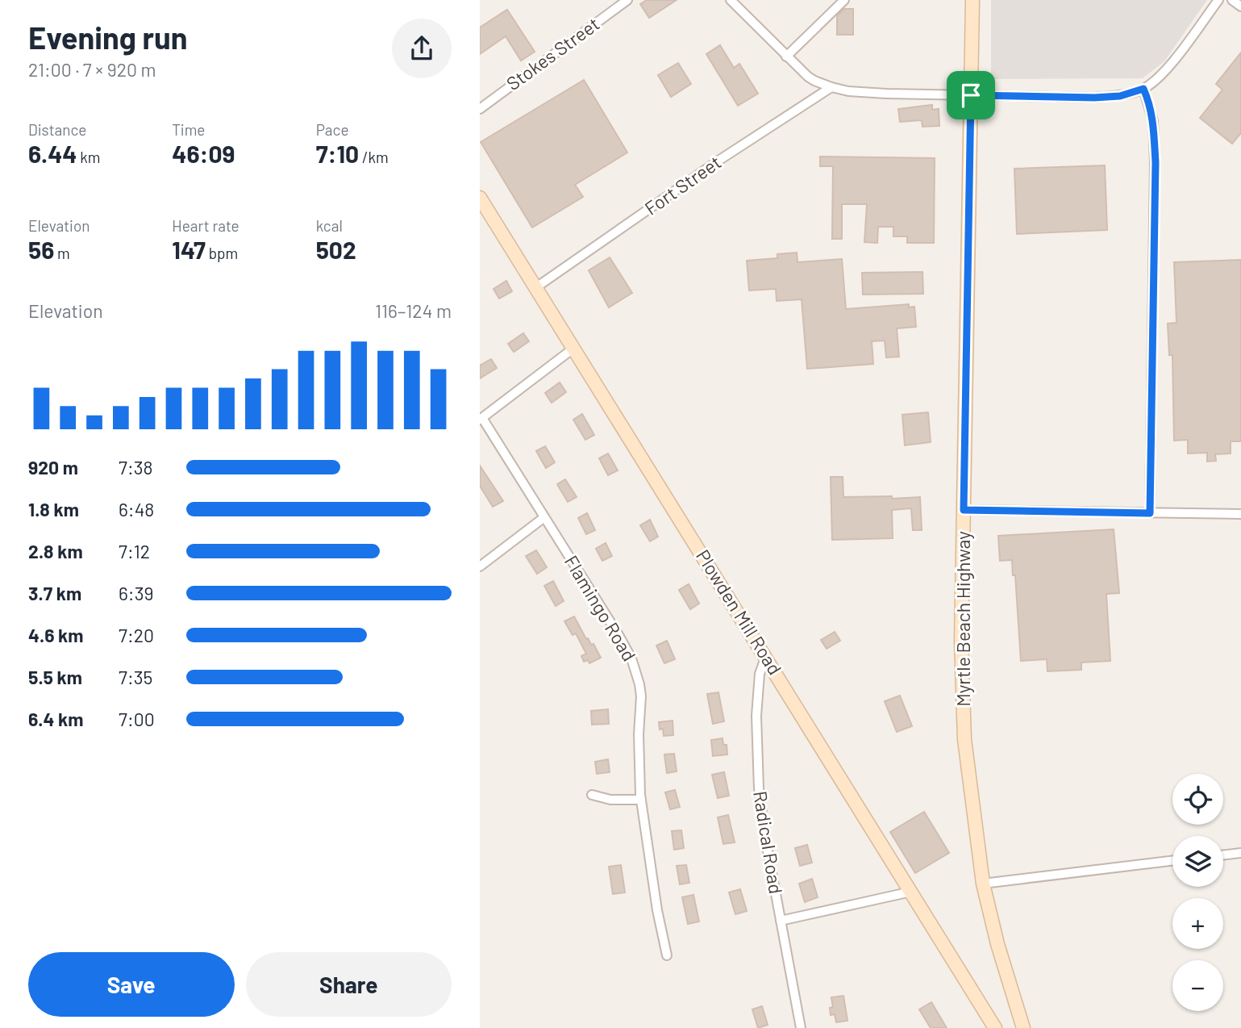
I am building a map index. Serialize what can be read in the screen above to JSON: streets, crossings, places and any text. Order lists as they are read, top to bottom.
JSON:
{
  "streets": {
    "main road": ["Plowden Mill Road", "Myrtle Beach Highway"],
    "street": [
      "Stokes Street",
      "Fort Street",
      "Flamingo Road",
      "Radical Road"
    ]
  },
  "crossings": [
    ["Fort Street", "Plowden Mill Road"],
    ["Flamingo Road", "Plowden Mill Road"],
    ["Plowden Mill Road", "Radical Road"]
  ],
  "page": {
    "heading": ["Evening run", "21:00 · 7 × 920 m"],
    "stats": [
      ["Distance", "6.44 km"],
      ["Time", "46:09"],
      ["Pace", "7:10 /km"],
      ["Elevation", "56 m"],
      ["Heart rate", "147 bpm"],
      ["kcal", "502"]
    ],
    "chart": ["Elevation", "116–124 m"],
    "list": [
      {
        "name": "920 m",
        "note": "7:38"
      },
      {
        "name": "1.8 km",
        "note": "6:48"
      },
      {
        "name": "2.8 km",
        "note": "7:12"
      },
      {
        "name": "3.7 km",
        "note": "6:39"
      },
      {
        "name": "4.6 km",
        "note": "7:20"
      },
      {
        "name": "5.5 km",
        "note": "7:35"
      },
      {
        "name": "6.4 km",
        "note": "7:00"
      }
    ],
    "map_buttons": ["+", "−"],
    "buttons": ["Save", "Share"]
  }
}
